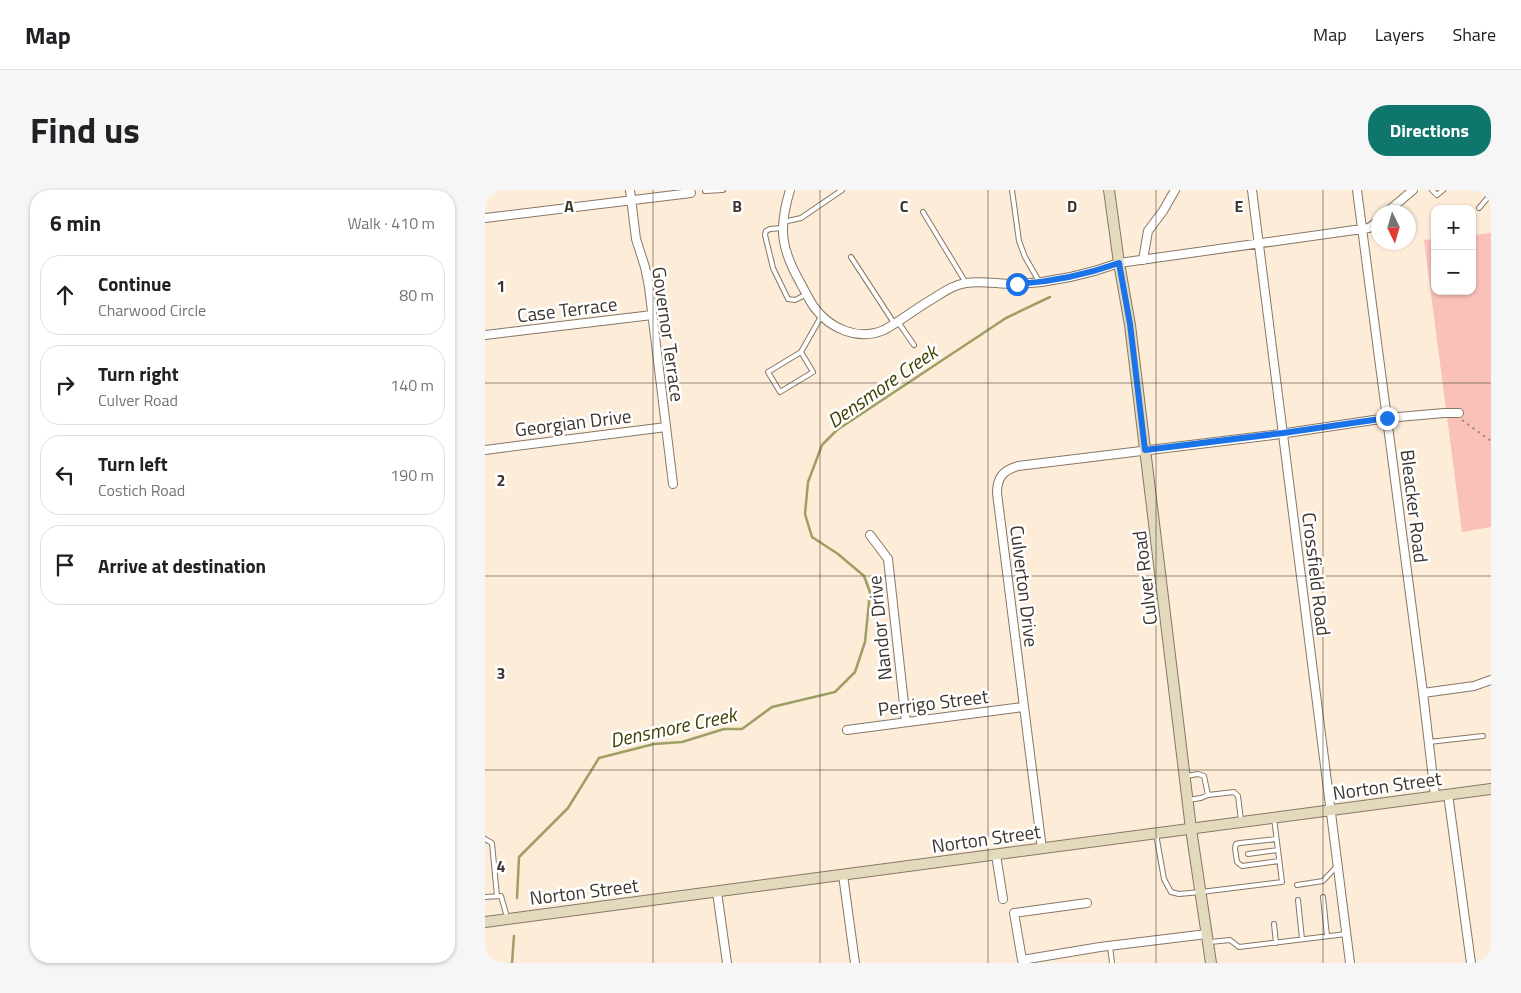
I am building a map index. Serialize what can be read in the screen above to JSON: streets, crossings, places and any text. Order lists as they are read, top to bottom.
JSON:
{
  "streets": {
    "main road": ["Culver Road", "Norton Street"],
    "street": [
      "Case Terrace",
      "Governor Terrace",
      "Georgian Drive",
      "Bleacker Road",
      "Crossfield Road",
      "Culverton Drive",
      "Nandor Drive",
      "Perrigo Street"
    ]
  },
  "crossings": [
    ["Case Terrace", "Governor Terrace"],
    ["Governor Terrace", "Georgian Drive"],
    ["Bleacker Road", "Culverton Drive"],
    ["Bleacker Road", "Norton Street"],
    ["Crossfield Road", "Culverton Drive"],
    ["Crossfield Road", "Norton Street"],
    ["Culver Road", "Culverton Drive"],
    ["Culver Road", "Norton Street"],
    ["Culverton Drive", "Perrigo Street"],
    ["Culverton Drive", "Norton Street"],
    ["Nandor Drive", "Perrigo Street"]
  ],
  "water": ["Densmore Creek"],
  "north": "bottom",
  "page": {
    "header": "Map",
    "nav": ["Map", "Layers", "Share"],
    "title": "Find us",
    "buttons": "Directions",
    "heading": ["6 min", "Walk · 410 m"],
    "map_buttons": ["+", "−"],
    "list": [
      ["Continue", "Charwood Circle", "80 m"],
      ["Turn right", "Culver Road", "140 m"],
      ["Turn left", "Costich Road", "190 m"],
      "Arrive at destination"
    ]
  },
  "grid": {
    "columns": [
      "A",
      "B",
      "C",
      "D",
      "E"
    ],
    "rows": [
      "1",
      "2",
      "3",
      "4"
    ]
  }
}
